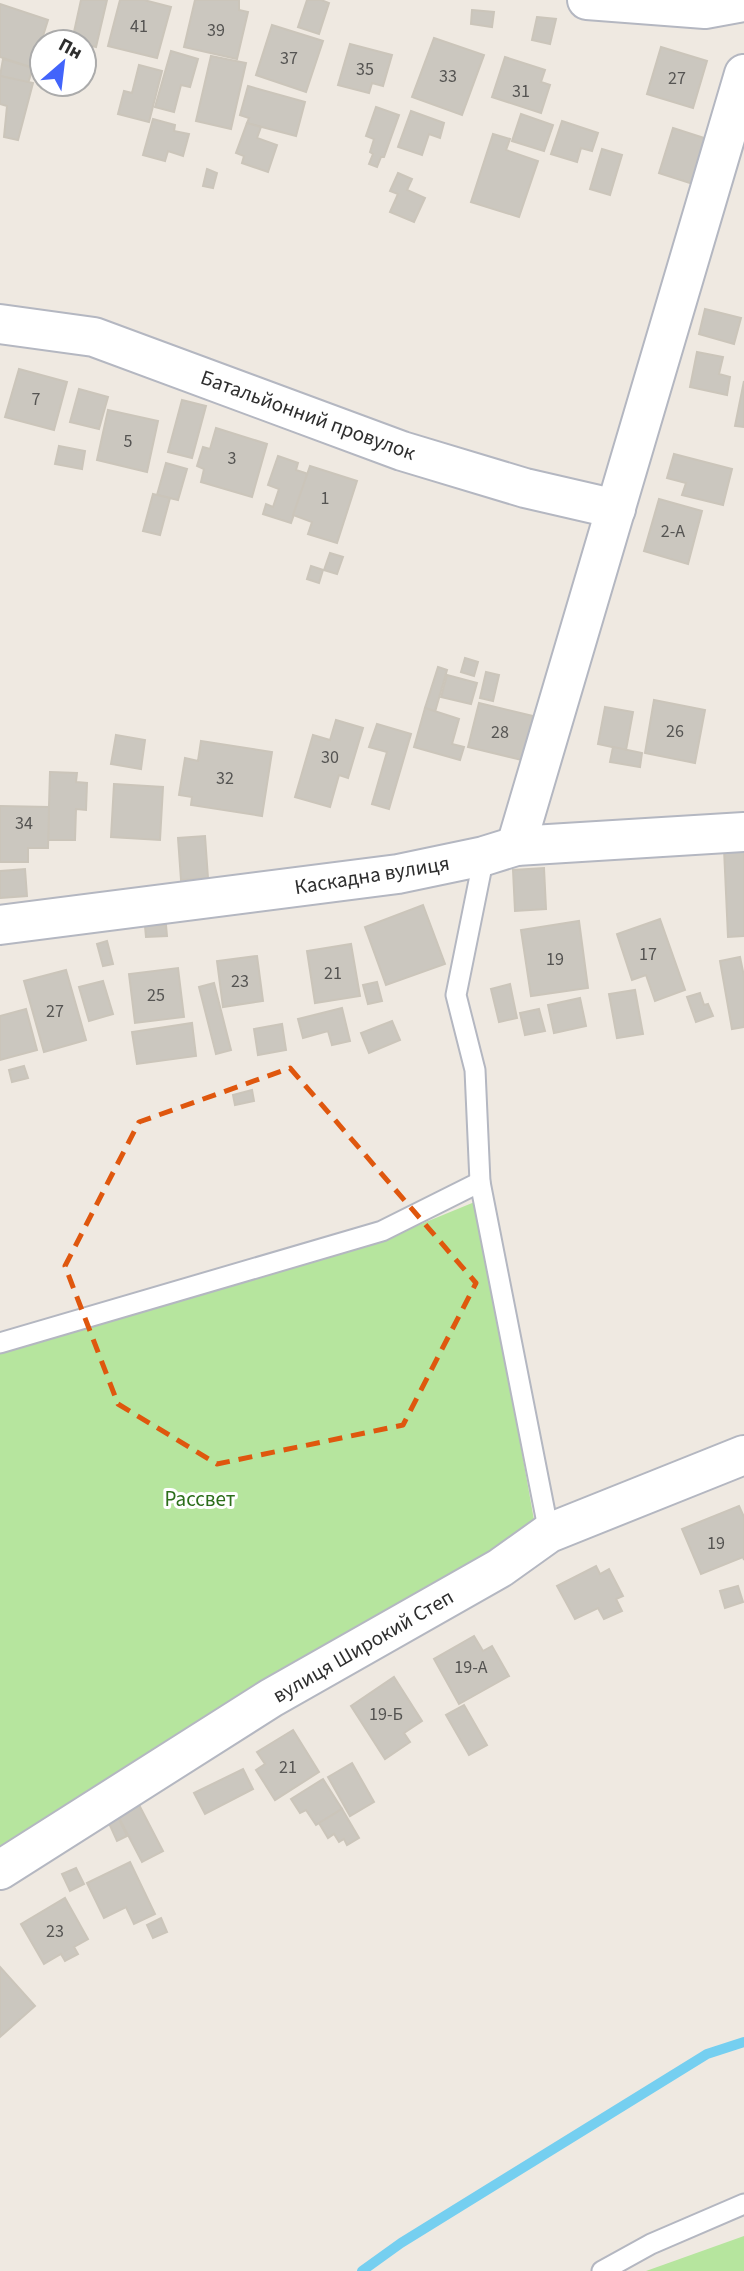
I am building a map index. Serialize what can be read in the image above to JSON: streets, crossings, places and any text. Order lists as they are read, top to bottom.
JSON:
{
  "streets": {
    "street": ["Батальйонний провулок", "Каскадна вулиця", "вулиця Широкий Степ"]
  },
  "parks": ["Рассвет"],
  "house_numbers": [
    "41",
    "39",
    "37",
    "35",
    "33",
    "27",
    "31",
    "7",
    "5",
    "3",
    "1",
    "2-А",
    "26",
    "28",
    "30",
    "32",
    "34",
    "17",
    "19",
    "21",
    "23",
    "25",
    "27",
    "19",
    "19-А",
    "19-Б",
    "21",
    "23"
  ],
  "north": "top right"
}
